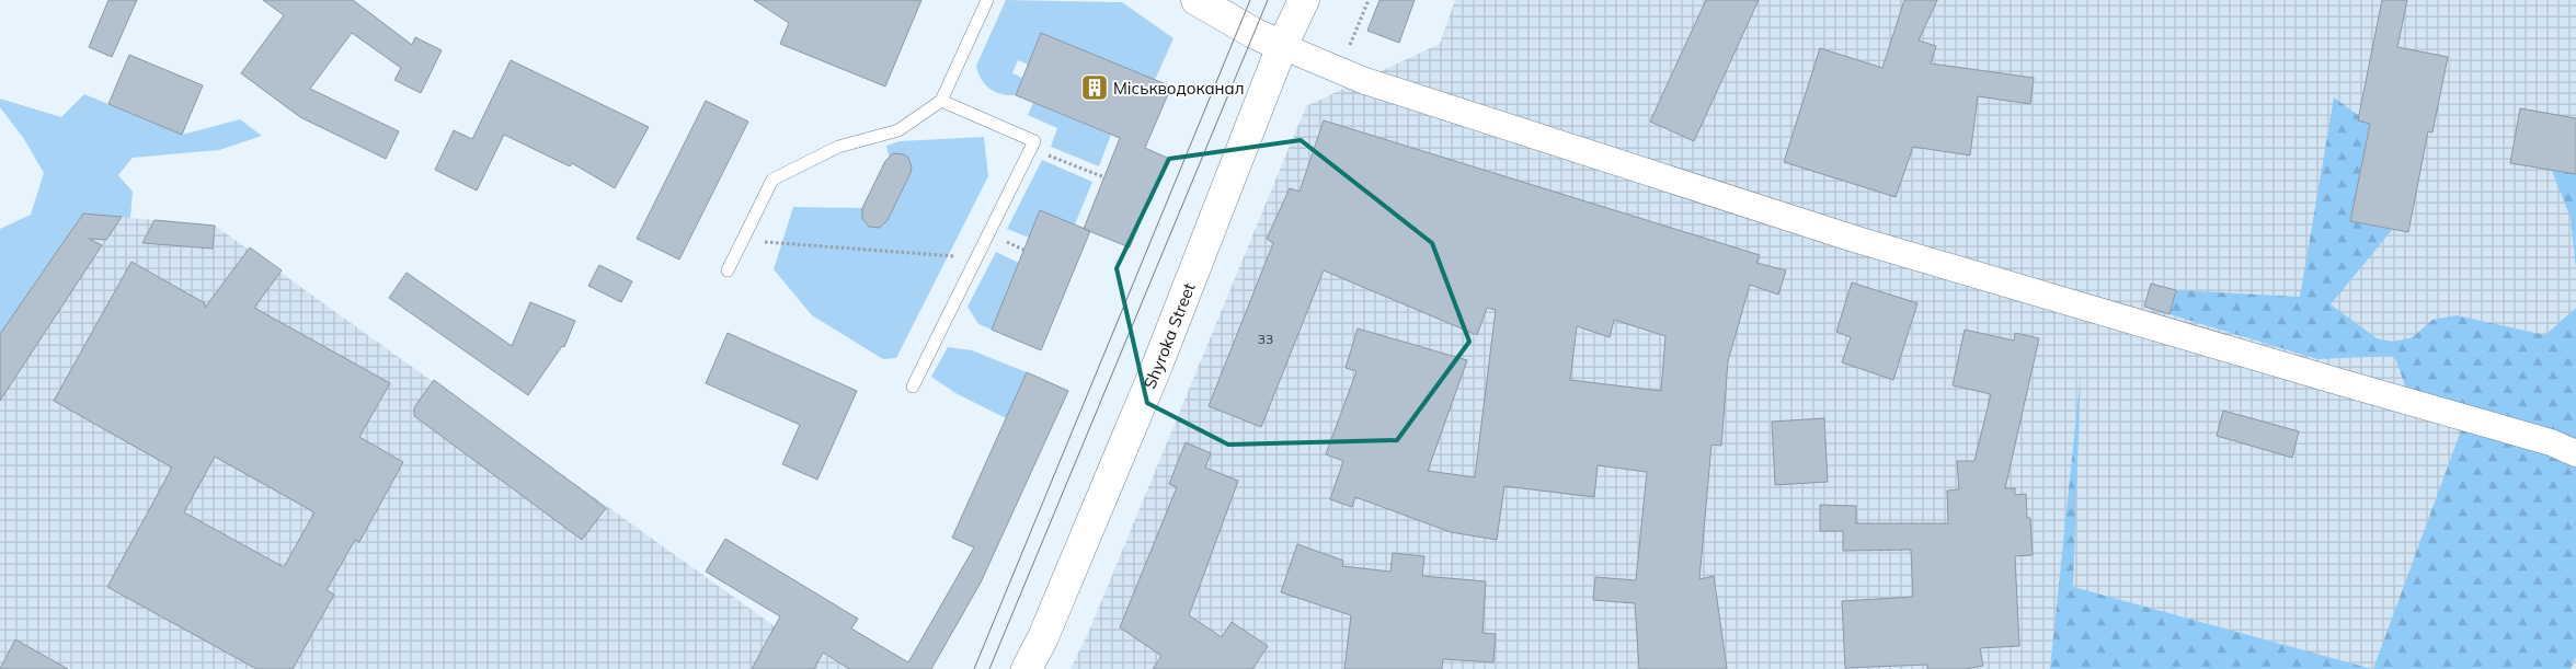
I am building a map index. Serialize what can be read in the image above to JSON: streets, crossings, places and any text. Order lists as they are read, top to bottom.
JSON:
{
  "streets": {
    "street": ["Shyroka Street"]
  },
  "places": {
    "building": ["Міськводоканал"]
  },
  "house_numbers": ["33"]
}
